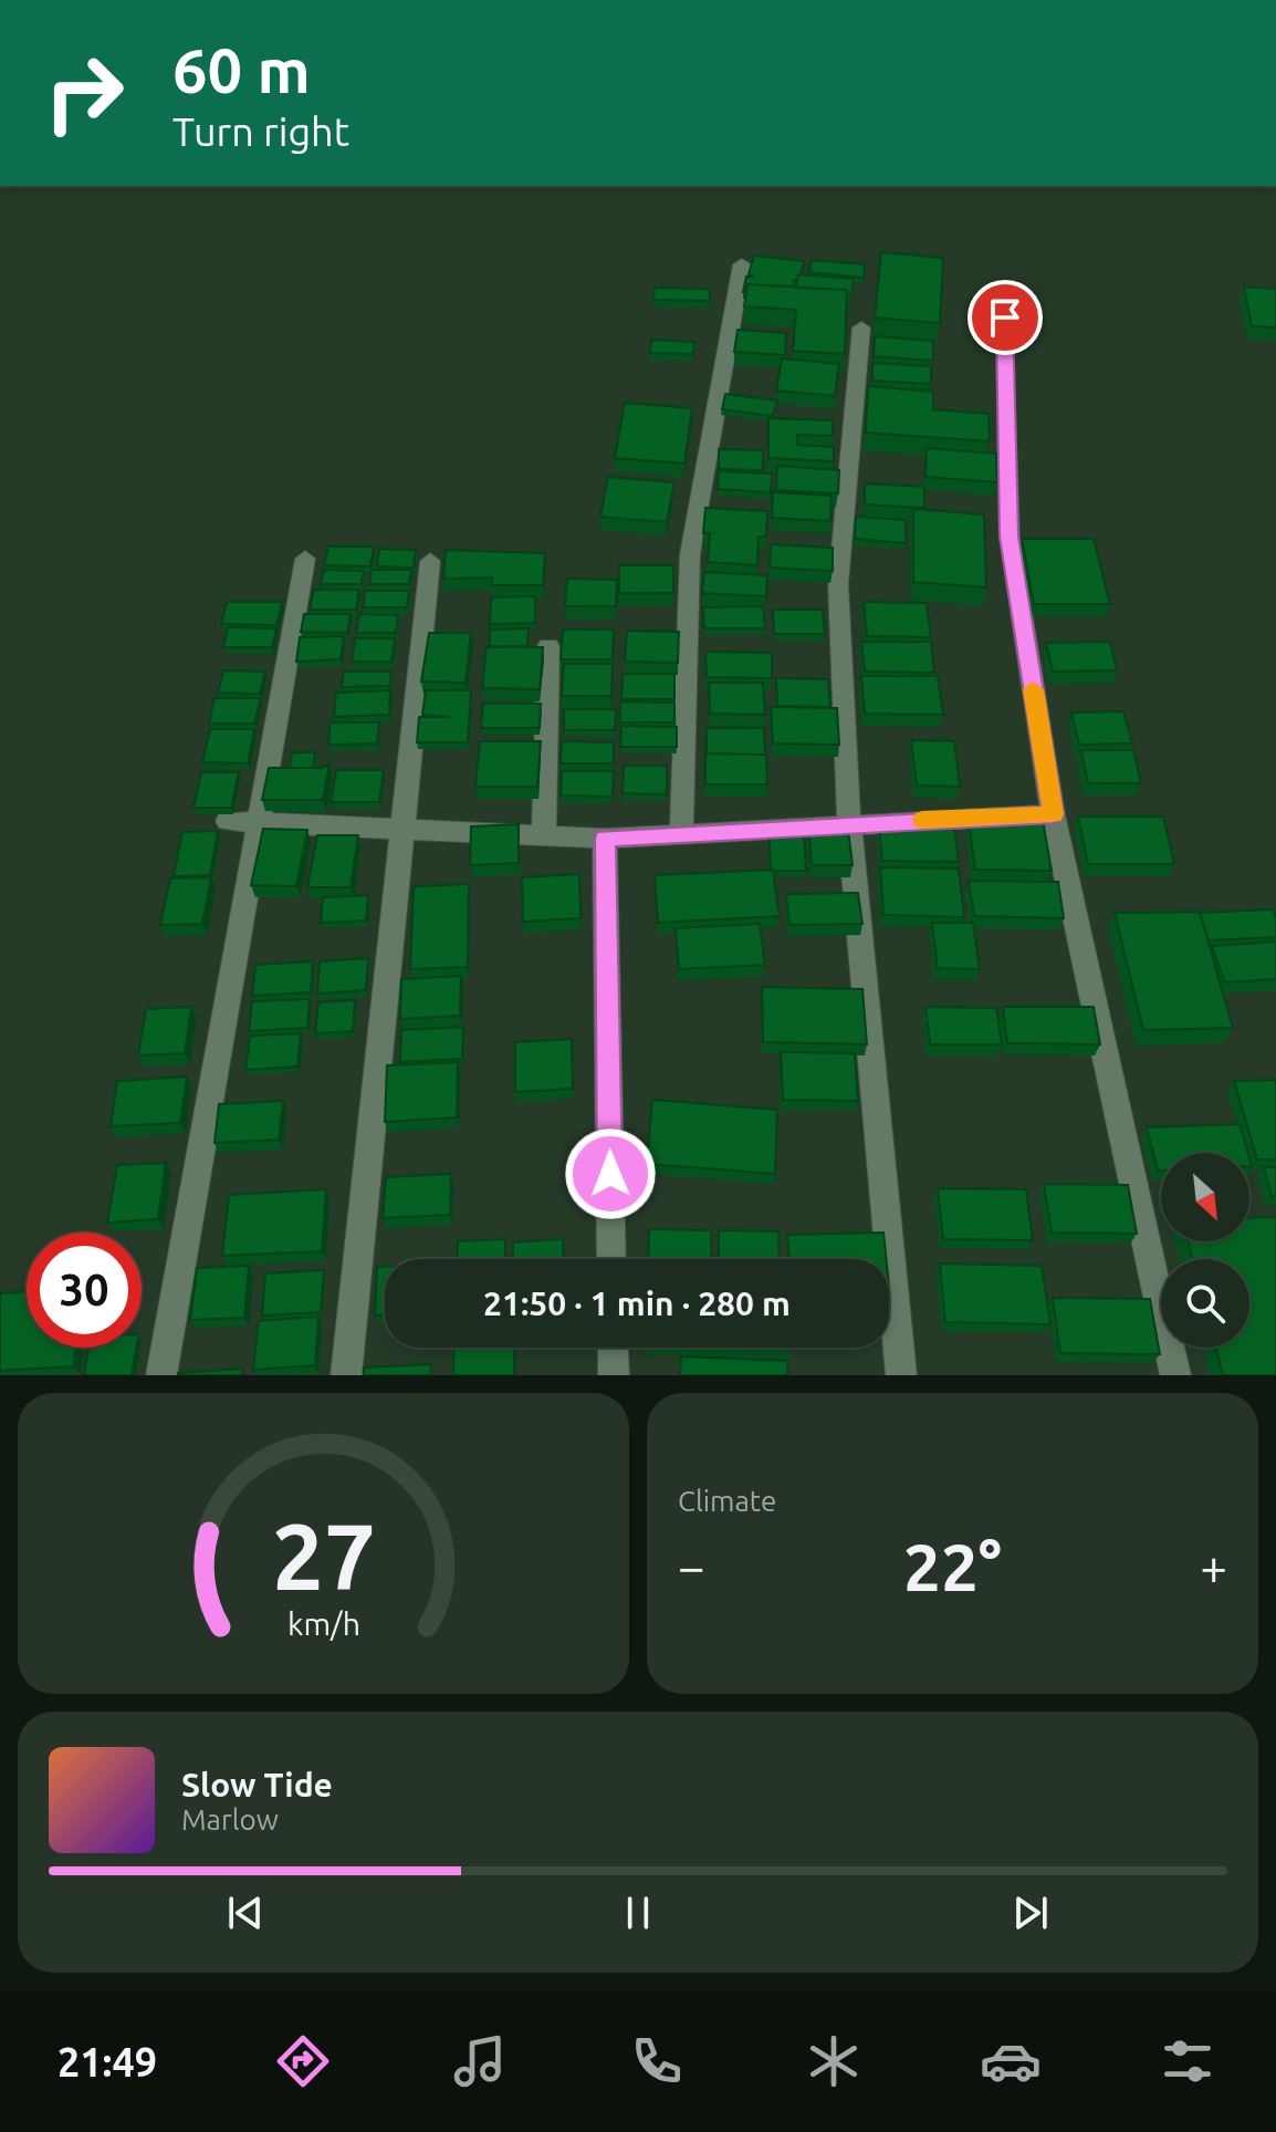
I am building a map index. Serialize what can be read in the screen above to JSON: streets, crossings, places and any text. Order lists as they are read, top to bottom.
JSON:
{
  "north": "bottom right",
  "page": {
    "turn": ["60 m", "Turn right"],
    "limit": "30",
    "trip": "21:50 · 1 min · 280 m",
    "tile": "Climate",
    "heat": ["−", "22°", "+"],
    "song": ["Slow Tide", "Marlow"],
    "tabs": "21:49",
    "gauge": ["27", "km/h"]
  }
}
